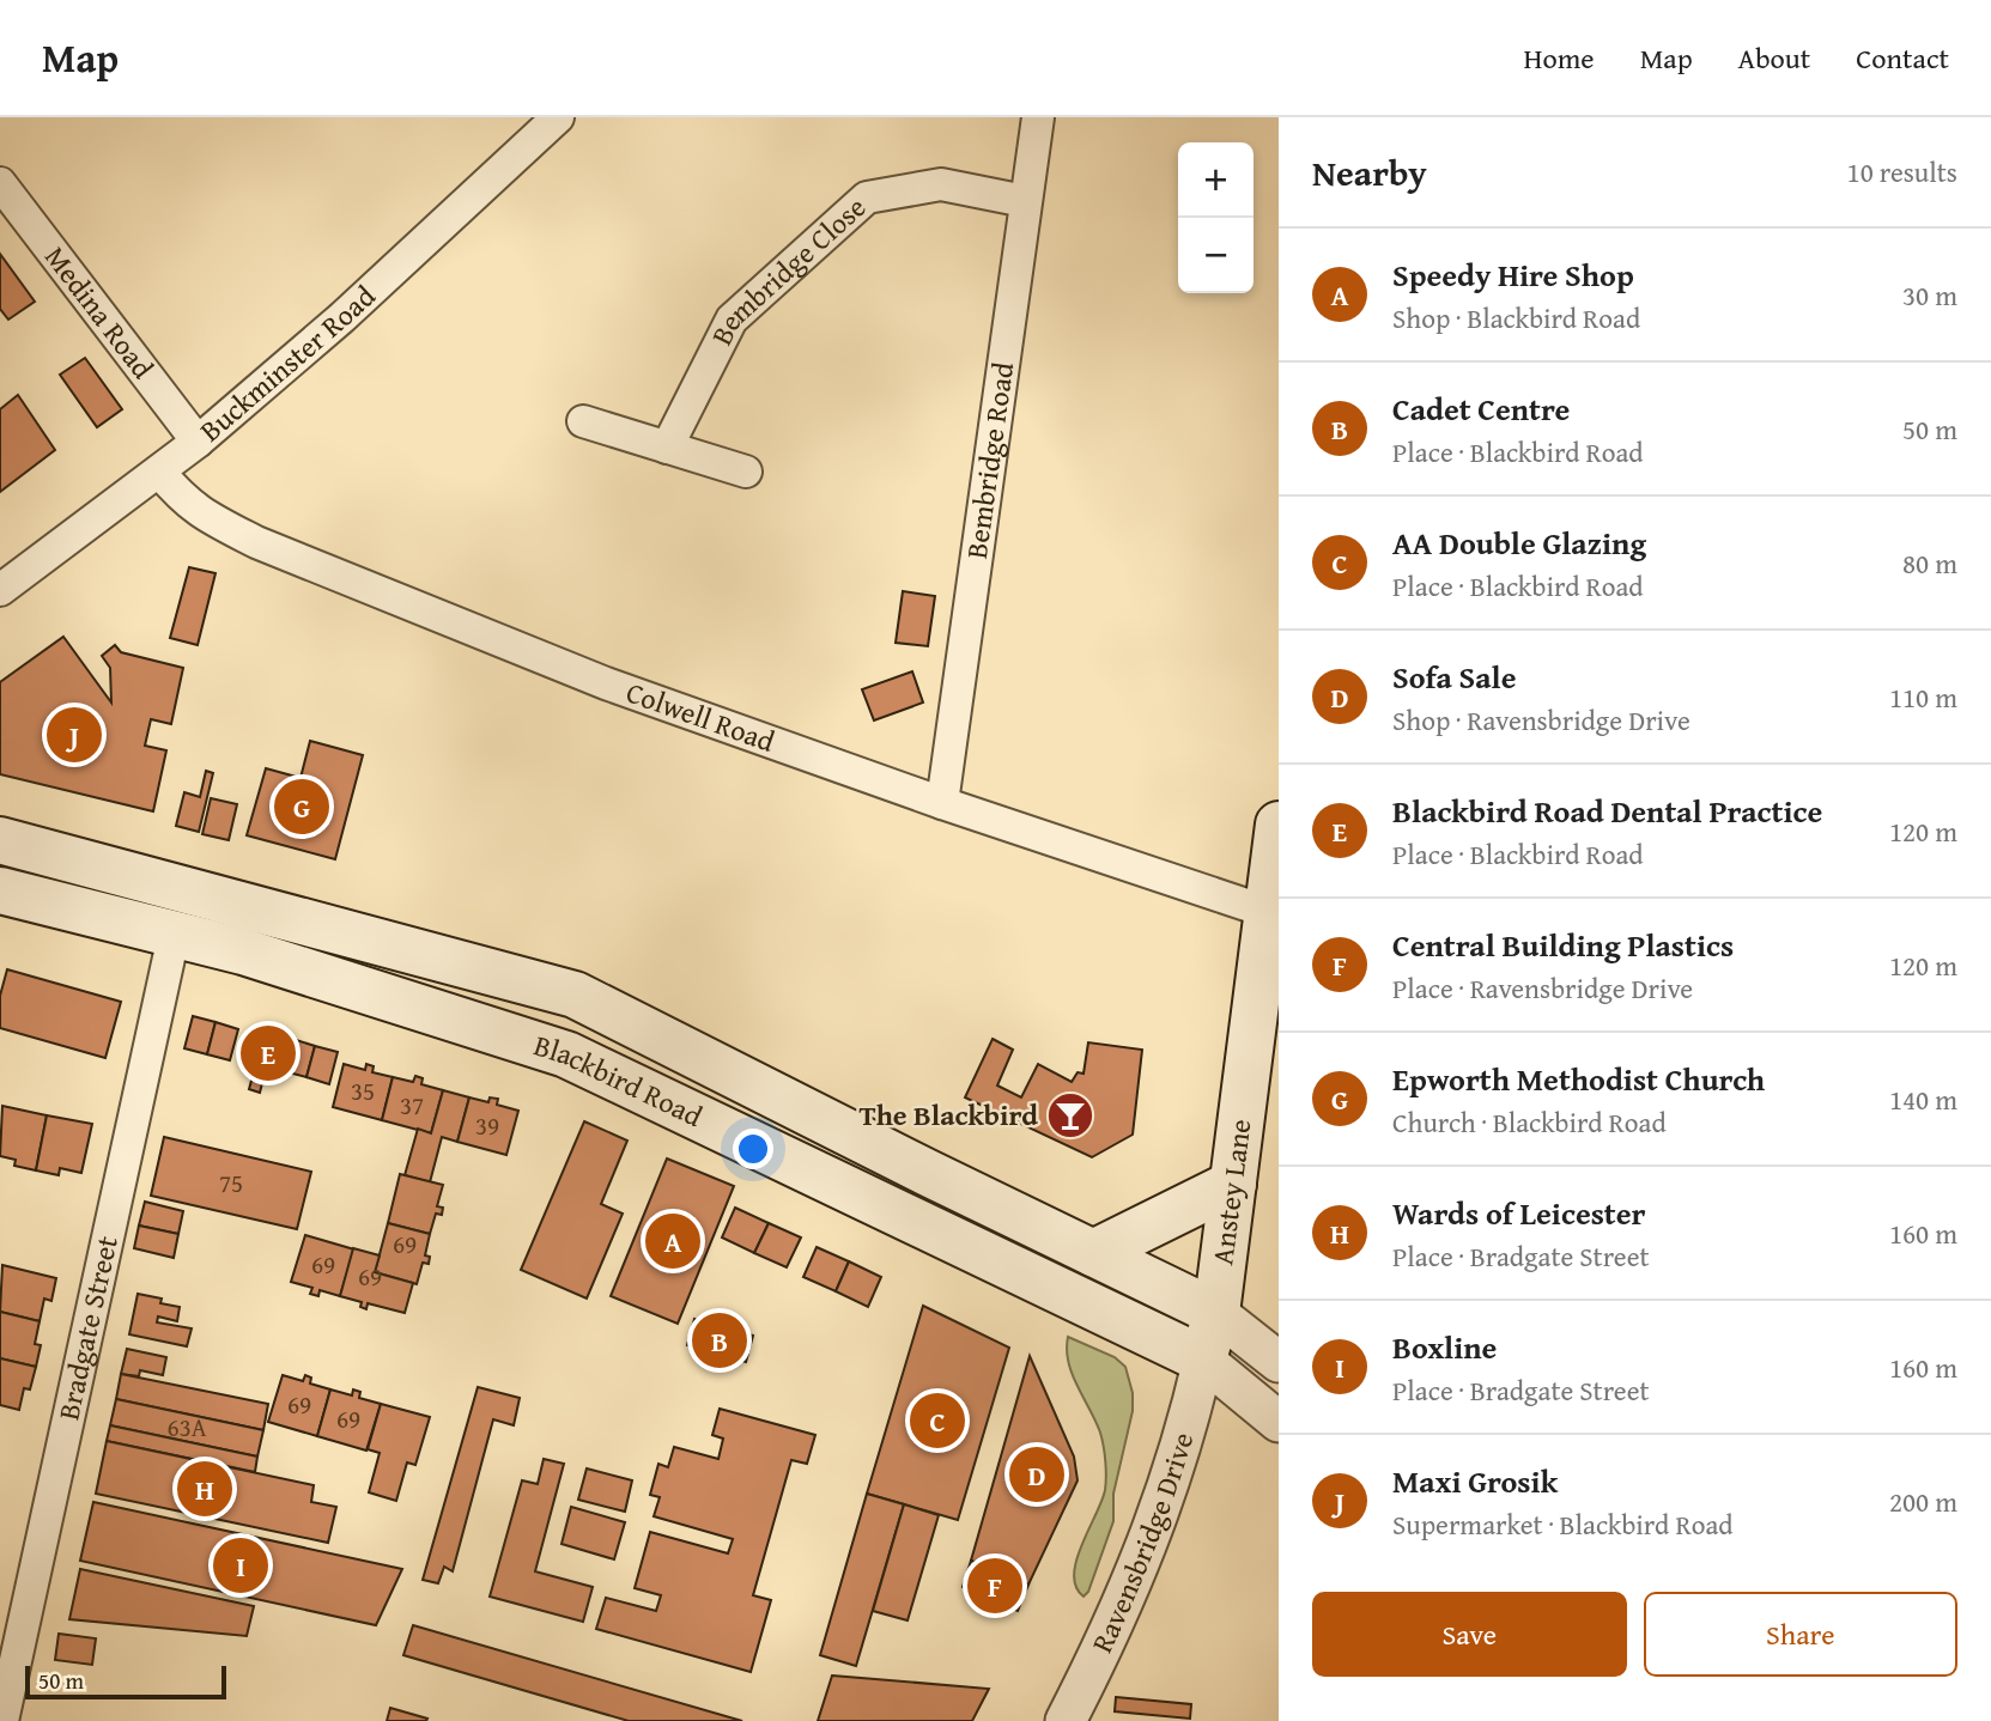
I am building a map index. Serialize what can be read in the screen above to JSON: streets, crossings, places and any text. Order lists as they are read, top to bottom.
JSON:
{
  "streets": {
    "main road": ["Blackbird Road", "Anstey Lane"],
    "street": [
      "Bembridge Close",
      "Medina Road",
      "Buckminster Road",
      "Bembridge Road",
      "Colwell Road",
      "Bradgate Street",
      "Ravensbridge Drive"
    ]
  },
  "crossings": [
    ["Bembridge Close", "Bembridge Road"],
    ["Medina Road", "Buckminster Road"],
    ["Buckminster Road", "Colwell Road"],
    ["Bembridge Road", "Colwell Road"],
    ["Colwell Road", "Anstey Lane"],
    ["Blackbird Road", "Anstey Lane"],
    ["Blackbird Road", "Bradgate Street"],
    ["Blackbird Road", "Ravensbridge Drive"],
    ["Anstey Lane", "Ravensbridge Drive"]
  ],
  "places": {
    "bar": ["The Blackbird"]
  },
  "house_numbers": [
    "35",
    "37",
    "39",
    "75",
    "69",
    "69",
    "69",
    "69",
    "69",
    "63A"
  ],
  "scale_bar": "50 m",
  "page": {
    "header": "Map",
    "nav": [
      "Home",
      "Map",
      "About",
      "Contact"
    ],
    "heading": ["Nearby", "10 results"],
    "map_buttons": ["+", "−"],
    "list": [
      {
        "mark": "A",
        "name": "Speedy Hire Shop",
        "note": "Shop · Blackbird Road",
        "value": "30 m"
      },
      {
        "mark": "B",
        "name": "Cadet Centre",
        "note": "Place · Blackbird Road",
        "value": "50 m"
      },
      {
        "mark": "C",
        "name": "AA Double Glazing",
        "note": "Place · Blackbird Road",
        "value": "80 m"
      },
      {
        "mark": "D",
        "name": "Sofa Sale",
        "note": "Shop · Ravensbridge Drive",
        "value": "110 m"
      },
      {
        "mark": "E",
        "name": "Blackbird Road Dental Practice",
        "note": "Place · Blackbird Road",
        "value": "120 m"
      },
      {
        "mark": "F",
        "name": "Central Building Plastics",
        "note": "Place · Ravensbridge Drive",
        "value": "120 m"
      },
      {
        "mark": "G",
        "name": "Epworth Methodist Church",
        "note": "Church · Blackbird Road",
        "value": "140 m"
      },
      {
        "mark": "H",
        "name": "Wards of Leicester",
        "note": "Place · Bradgate Street",
        "value": "160 m"
      },
      {
        "mark": "I",
        "name": "Boxline",
        "note": "Place · Bradgate Street",
        "value": "160 m"
      },
      {
        "mark": "J",
        "name": "Maxi Grosik",
        "note": "Supermarket · Blackbird Road",
        "value": "200 m"
      }
    ],
    "pins": [
      "J",
      "G",
      "E",
      "A",
      "B",
      "C",
      "D",
      "H",
      "I",
      "F"
    ],
    "buttons": ["Save", "Share"],
    "scale": "50 m"
  }
}
